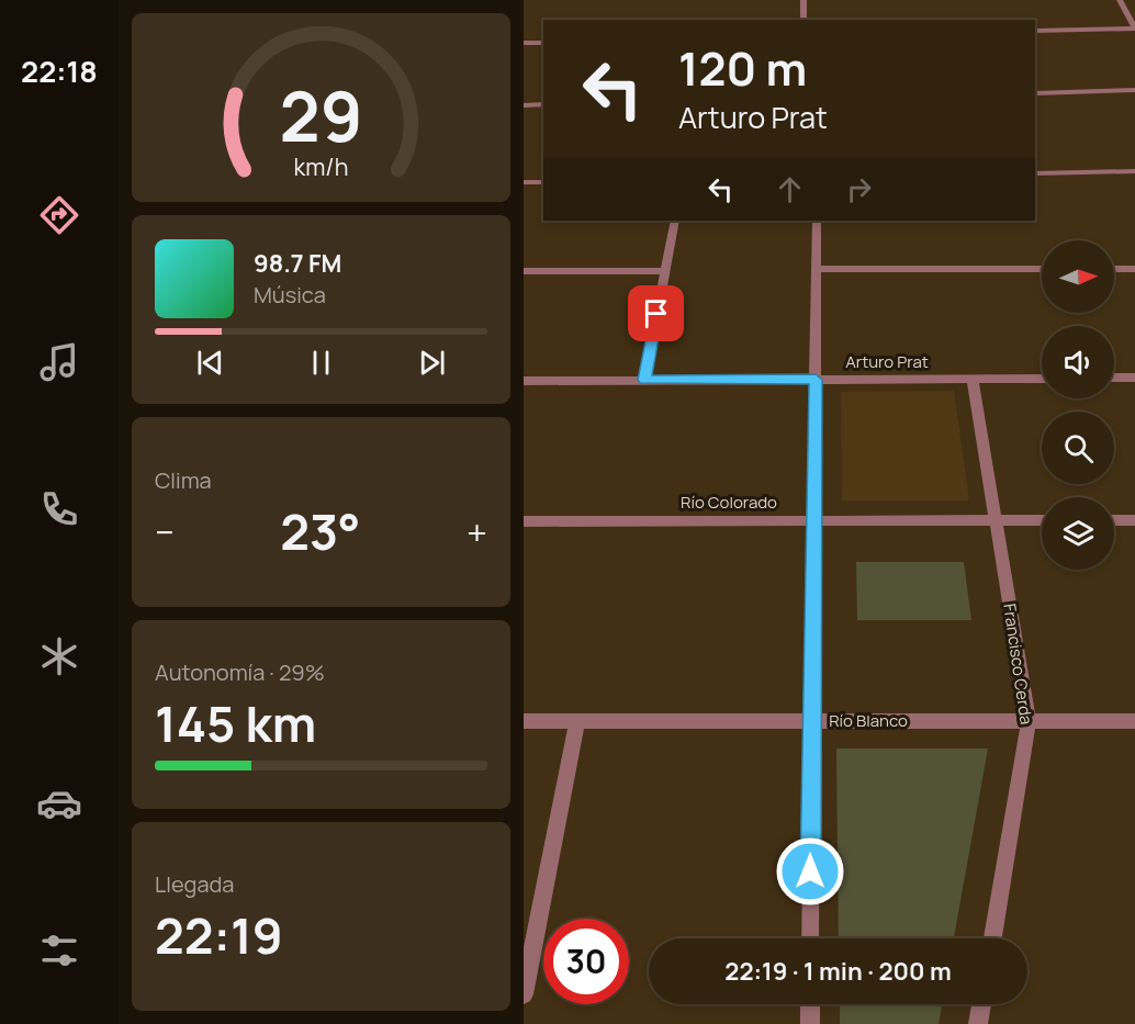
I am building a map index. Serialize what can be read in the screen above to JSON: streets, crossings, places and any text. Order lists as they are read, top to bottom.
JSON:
{
  "streets": {
    "street": [
      "Arturo Prat",
      "Río Colorado",
      "Francisco Cerda",
      "Río Blanco"
    ]
  },
  "crossings": [
    ["Arturo Prat", "Francisco Cerda"],
    ["Río Colorado", "Francisco Cerda"],
    ["Francisco Cerda", "Río Blanco"]
  ],
  "north": "right",
  "page": {
    "tabs": "22:18",
    "turn": ["120 m", "Arturo Prat"],
    "song": ["98.7 FM", "Música"],
    "tile": [
      "Clima",
      ["Autonomía · 29%", "145 km"],
      ["Llegada", "22:19"]
    ],
    "heat": ["−", "23°", "+"],
    "limit": "30",
    "trip": "22:19 · 1 min · 200 m",
    "gauge": ["29", "km/h"]
  }
}
